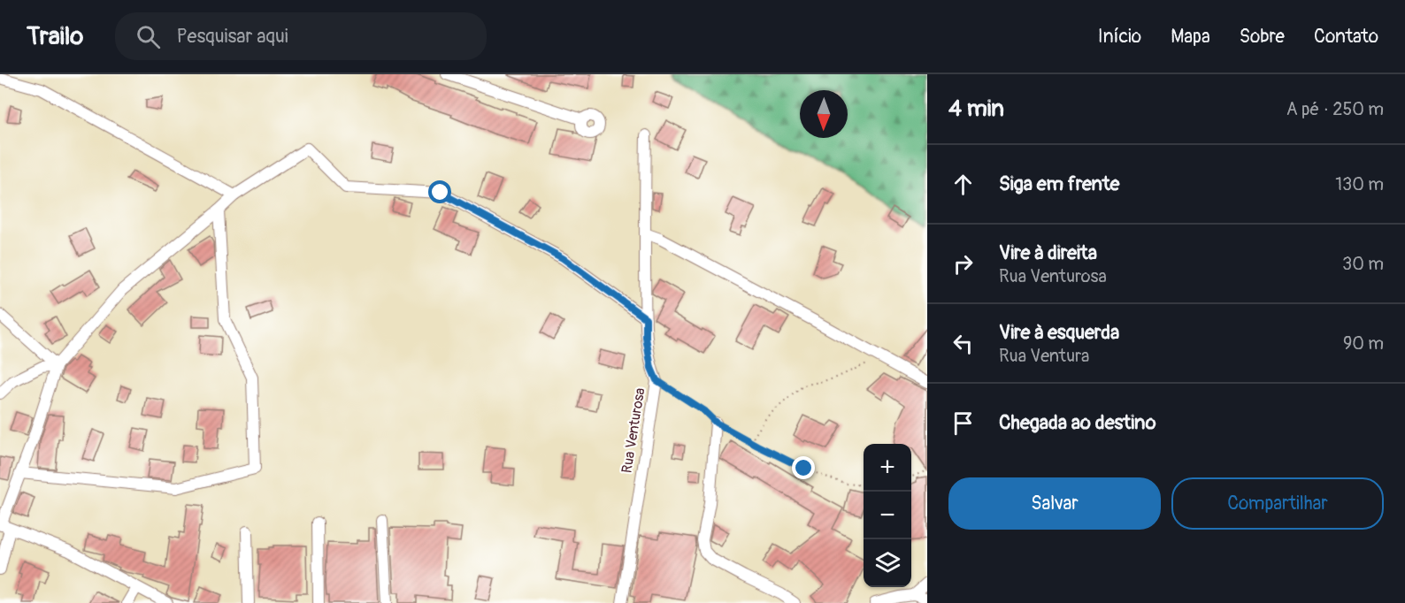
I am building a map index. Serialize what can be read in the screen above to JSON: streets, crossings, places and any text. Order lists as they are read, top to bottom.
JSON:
{
  "streets": {
    "street": ["Rua Venturosa"]
  },
  "north": "bottom",
  "page": {
    "header": "Trailo",
    "search": "Pesquisar aqui",
    "nav": [
      "Início",
      "Mapa",
      "Sobre",
      "Contato"
    ],
    "heading": ["4 min", "A pé · 250 m"],
    "list": [
      ["Siga em frente", "130 m"],
      ["Vire à direita", "Rua Venturosa", "30 m"],
      ["Vire à esquerda", "Rua Ventura", "90 m"],
      "Chegada ao destino"
    ],
    "map_buttons": ["+", "−"],
    "buttons": ["Salvar", "Compartilhar"]
  }
}
